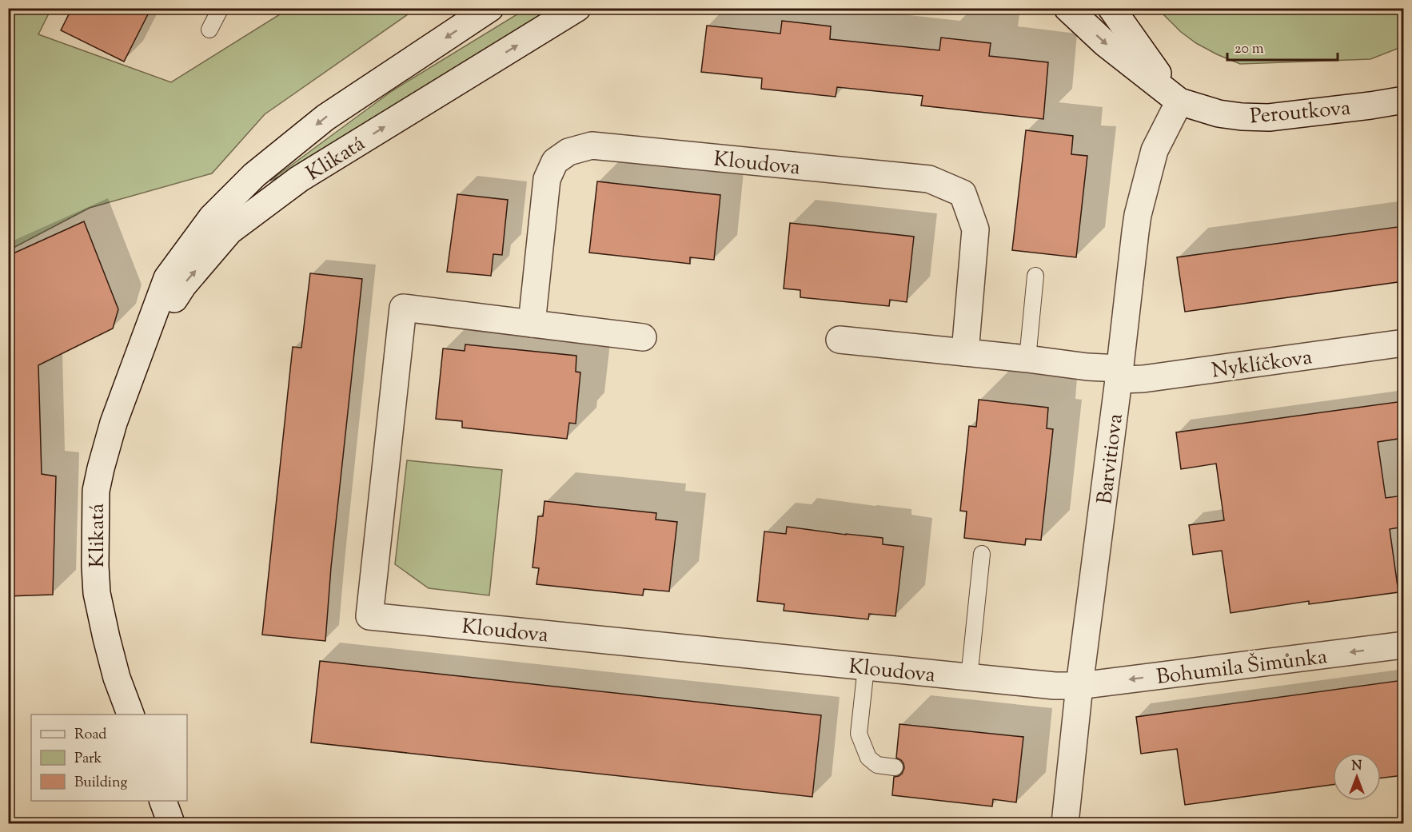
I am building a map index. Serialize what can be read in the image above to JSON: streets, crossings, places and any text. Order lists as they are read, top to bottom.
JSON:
{
  "streets": {
    "street": [
      "Peroutkova",
      "Klikatá",
      "Kloudova",
      "Nyklíčkova",
      "Barvitiova",
      "Bohumila Šimůnka"
    ]
  },
  "crossings": [
    ["Peroutkova", "Barvitiova"],
    ["Kloudova", "Barvitiova"],
    ["Kloudova", "Bohumila Šimůnka"],
    ["Nyklíčkova", "Barvitiova"],
    ["Barvitiova", "Bohumila Šimůnka"]
  ],
  "one_way": ["Bohumila Šimůnka"],
  "legend": ["Road", "Park", "Building"],
  "scale_bar": "20 m",
  "north": "top"
}
